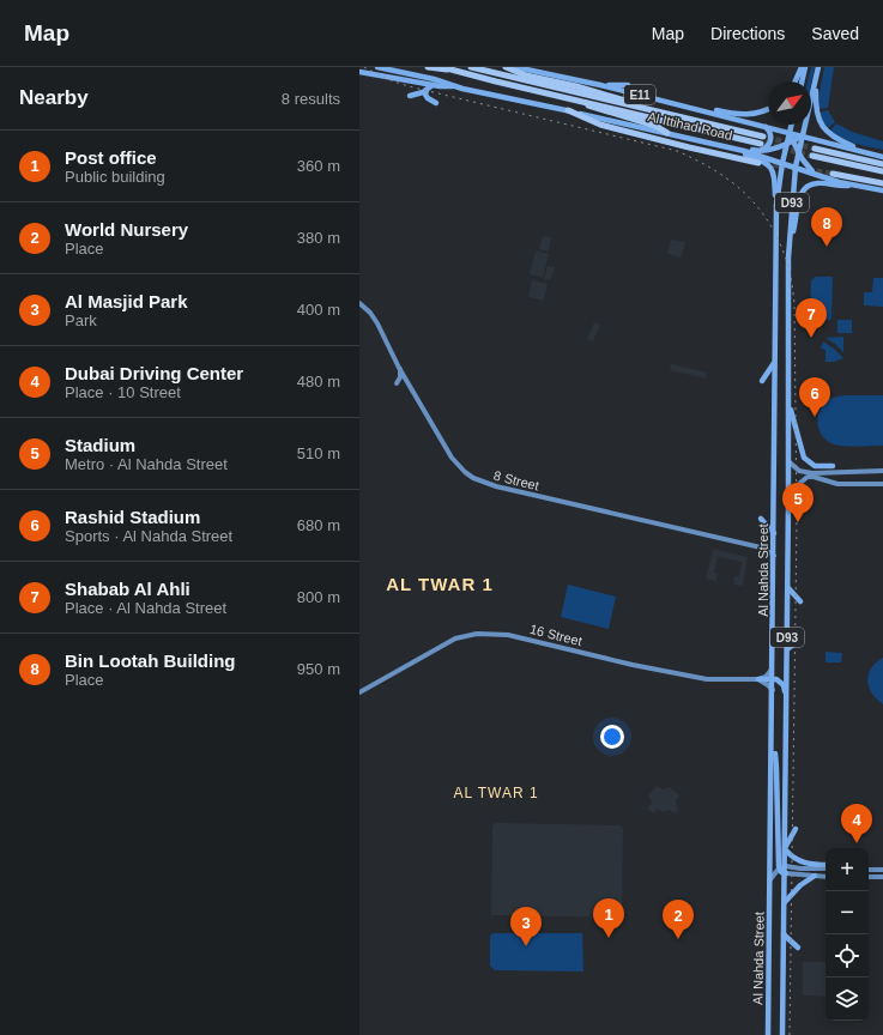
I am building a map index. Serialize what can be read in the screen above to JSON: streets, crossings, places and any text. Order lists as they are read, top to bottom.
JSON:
{
  "streets": {
    "highway": ["E11", "Al Ittihad Road"],
    "main road": ["D93", "Al Nahda Street"],
    "street": ["8 Street", "16 Street"]
  },
  "crossings": [
    ["Al Ittihad Road", "D93"],
    ["Al Ittihad Road", "Al Nahda Street"],
    ["D93", "Al Nahda Street"],
    ["8 Street", "Al Nahda Street"]
  ],
  "districts": ["AL TWAR 1", "AL TWAR 1"],
  "north": "top right",
  "page": {
    "header": "Map",
    "nav": ["Map", "Directions", "Saved"],
    "heading": ["Nearby", "8 results"],
    "list": [
      {
        "mark": "1",
        "name": "Post office",
        "note": "Public building",
        "value": "360 m"
      },
      {
        "mark": "2",
        "name": "World Nursery",
        "note": "Place",
        "value": "380 m"
      },
      {
        "mark": "3",
        "name": "Al Masjid Park",
        "note": "Park",
        "value": "400 m"
      },
      {
        "mark": "4",
        "name": "Dubai Driving Center",
        "note": "Place · 10 Street",
        "value": "480 m"
      },
      {
        "mark": "5",
        "name": "Stadium",
        "note": "Metro · Al Nahda Street",
        "value": "510 m"
      },
      {
        "mark": "6",
        "name": "Rashid Stadium",
        "note": "Sports · Al Nahda Street",
        "value": "680 m"
      },
      {
        "mark": "7",
        "name": "Shabab Al Ahli",
        "note": "Place · Al Nahda Street",
        "value": "800 m"
      },
      {
        "mark": "8",
        "name": "Bin Lootah Building",
        "note": "Place",
        "value": "950 m"
      }
    ],
    "pins": [
      "8",
      "7",
      "6",
      "5",
      "4",
      "1",
      "2",
      "3"
    ],
    "map_buttons": ["+", "−"]
  }
}
